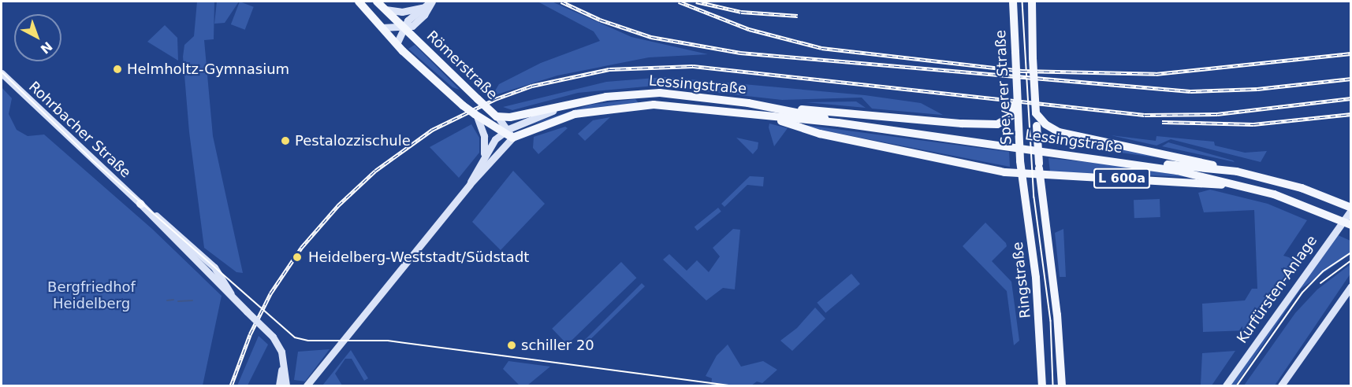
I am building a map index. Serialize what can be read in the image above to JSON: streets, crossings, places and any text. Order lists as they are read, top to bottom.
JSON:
{
  "streets": {
    "main road": [
      "Römerstraße",
      "Lessingstraße",
      "Speyerer Straße",
      "Rohrbacher Straße",
      "L 600a",
      "Ringstraße",
      "Kurfürsten-Anlage"
    ]
  },
  "crossings": [
    ["Römerstraße", "Lessingstraße"],
    ["Lessingstraße", "L 600a"],
    ["Lessingstraße", "Kurfürsten-Anlage"],
    ["Speyerer Straße", "Ringstraße"],
    ["L 600a", "Ringstraße"]
  ],
  "parks": ["Bergfriedhof Heidelberg"],
  "places": [
    "Helmholtz-Gymnasium",
    "Pestalozzischule",
    "Heidelberg-Weststadt/Südstadt",
    "schiller 20"
  ],
  "north": "bottom right"
}
